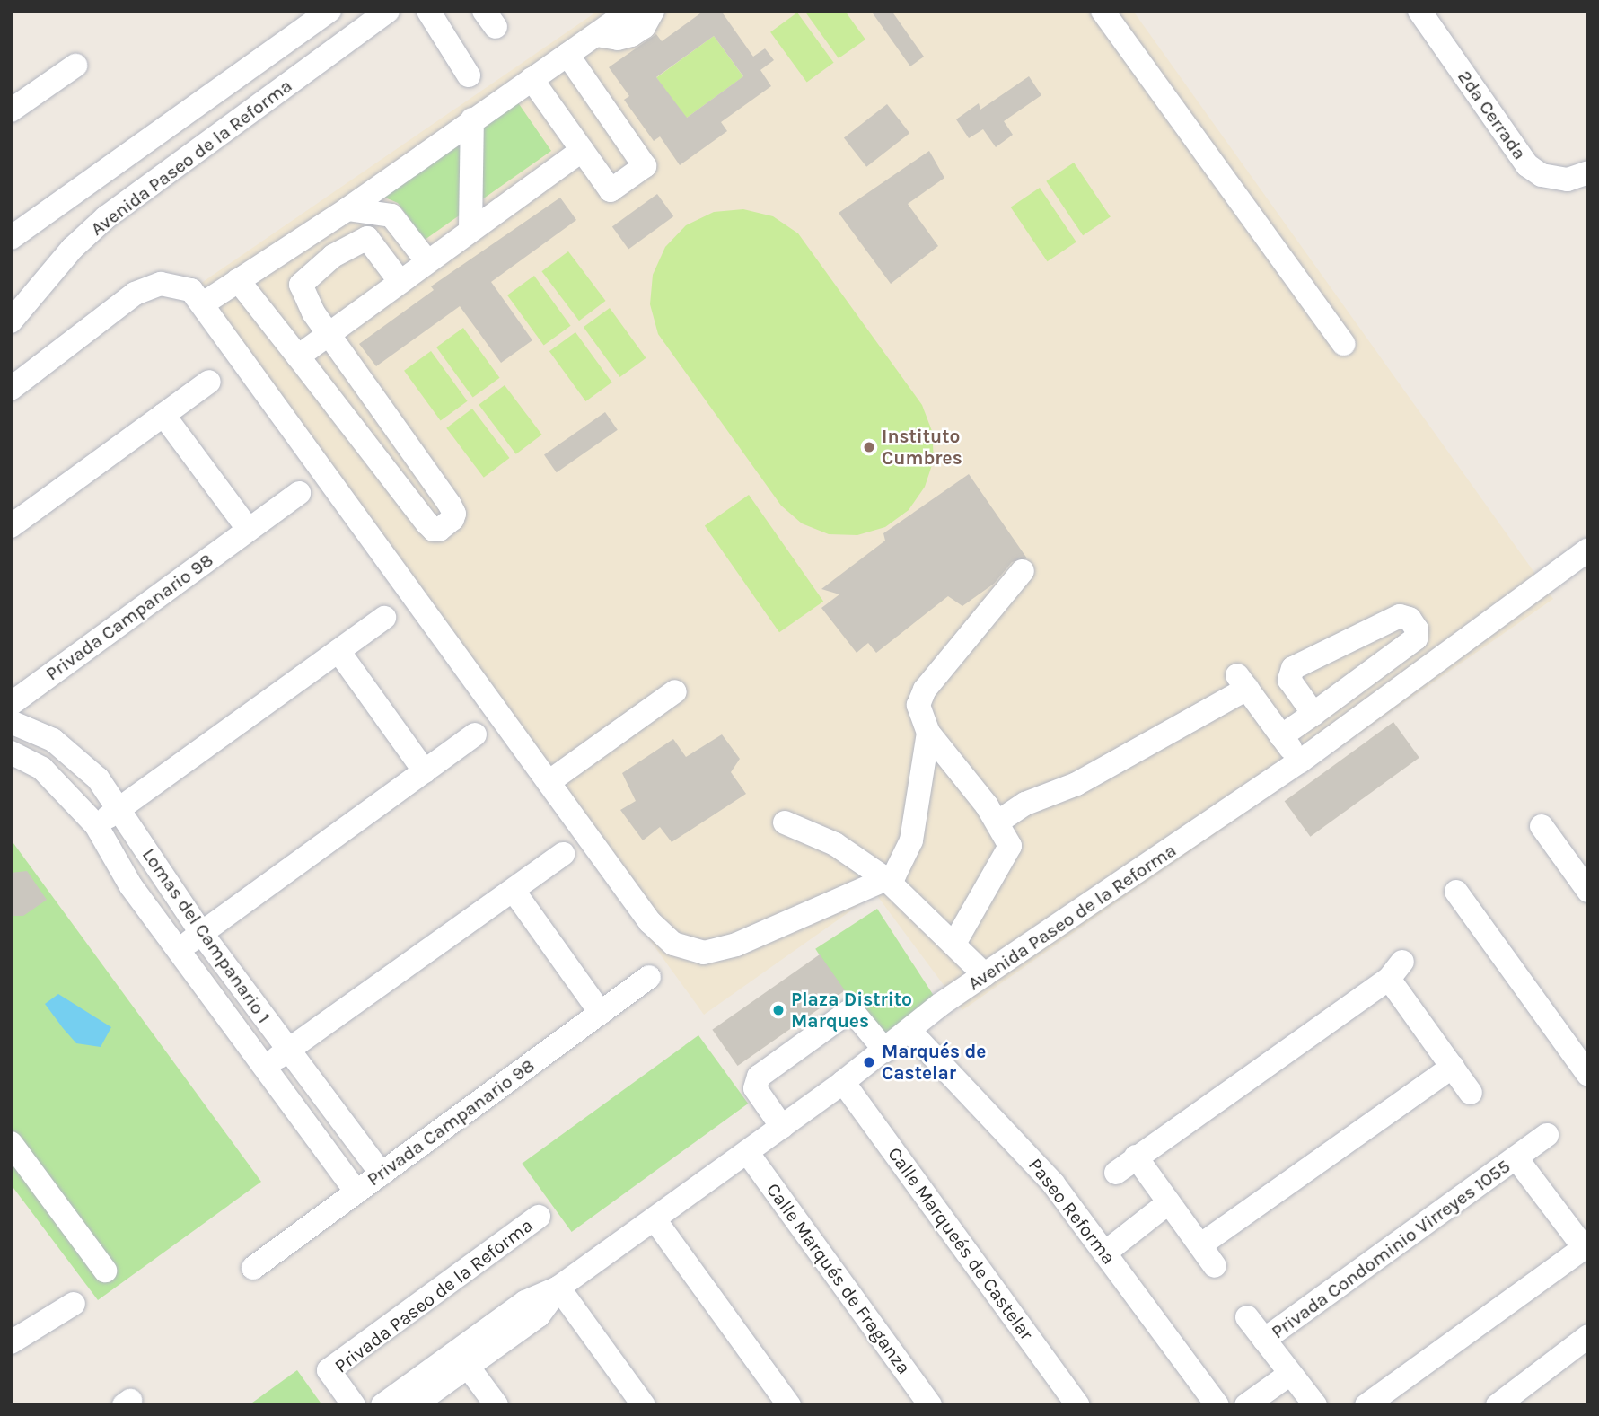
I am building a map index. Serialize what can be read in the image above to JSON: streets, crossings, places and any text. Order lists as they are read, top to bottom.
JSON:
{
  "streets": {
    "street": [
      "2da Cerrada",
      "Avenida Paseo de la Reforma",
      "Privada Campanario 98",
      "Lomas del Campanario 1",
      "Paseo Reforma",
      "Calle Marqueés de Castelar",
      "Privada Condominio Virreyes 1055",
      "Calle Marqués de Fraganza",
      "Privada Paseo de la Reforma"
    ]
  },
  "crossings": [
    ["Avenida Paseo de la Reforma", "Paseo Reforma"],
    ["Avenida Paseo de la Reforma", "Calle Marqueés de Castelar"],
    ["Avenida Paseo de la Reforma", "Calle Marqués de Fraganza"],
    ["Privada Campanario 98", "Lomas del Campanario 1"]
  ],
  "places": ["Instituto Cumbres", "Plaza Distrito Marques", "Marqués de Castelar"]
}
